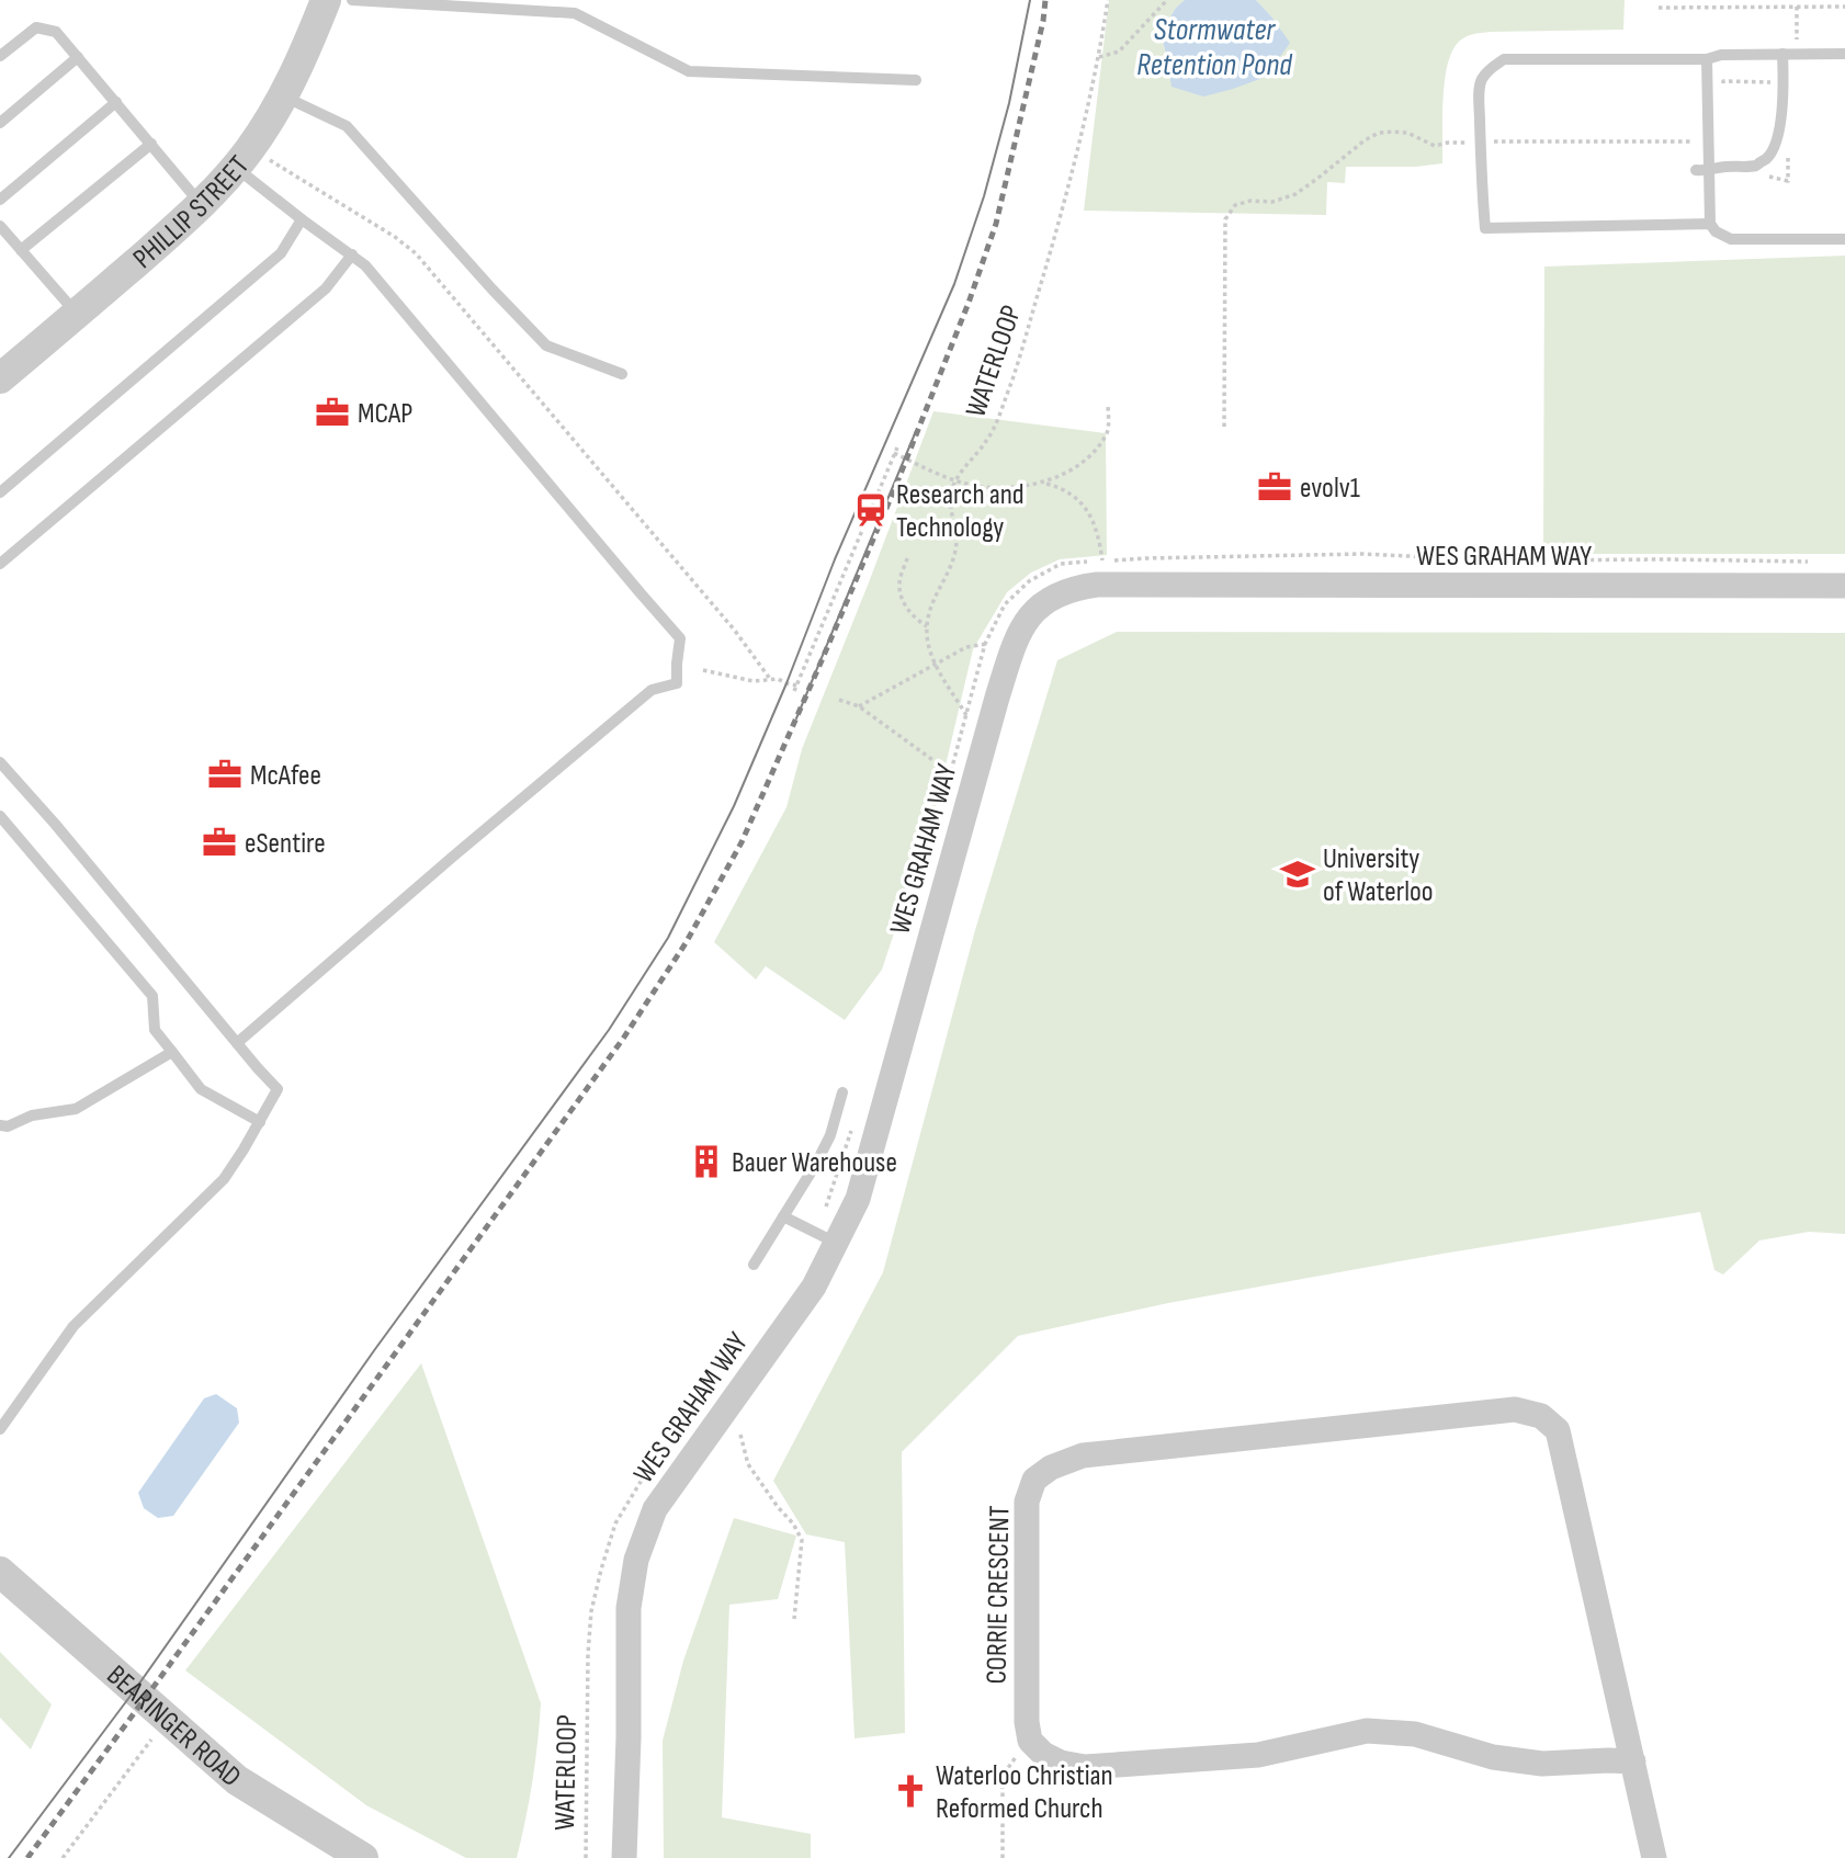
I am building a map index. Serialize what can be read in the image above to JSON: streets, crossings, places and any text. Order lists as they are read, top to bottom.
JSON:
{
  "streets": {
    "street": [
      "PHILLIP STREET",
      "WES GRAHAM WAY",
      "CORRIE CRESCENT",
      "BEARINGER ROAD"
    ],
    "path": ["WATERLOOP"]
  },
  "water": ["Stormwater Retention Pond"],
  "places": {
    "office": [
      "MCAP",
      "evolv1",
      "McAfee",
      "eSentire"
    ],
    "station": ["Research and Technology"],
    "school or university": ["University of Waterloo"],
    "building": ["Bauer Warehouse"],
    "church": ["Waterloo Christian Reformed Church"]
  }
}
